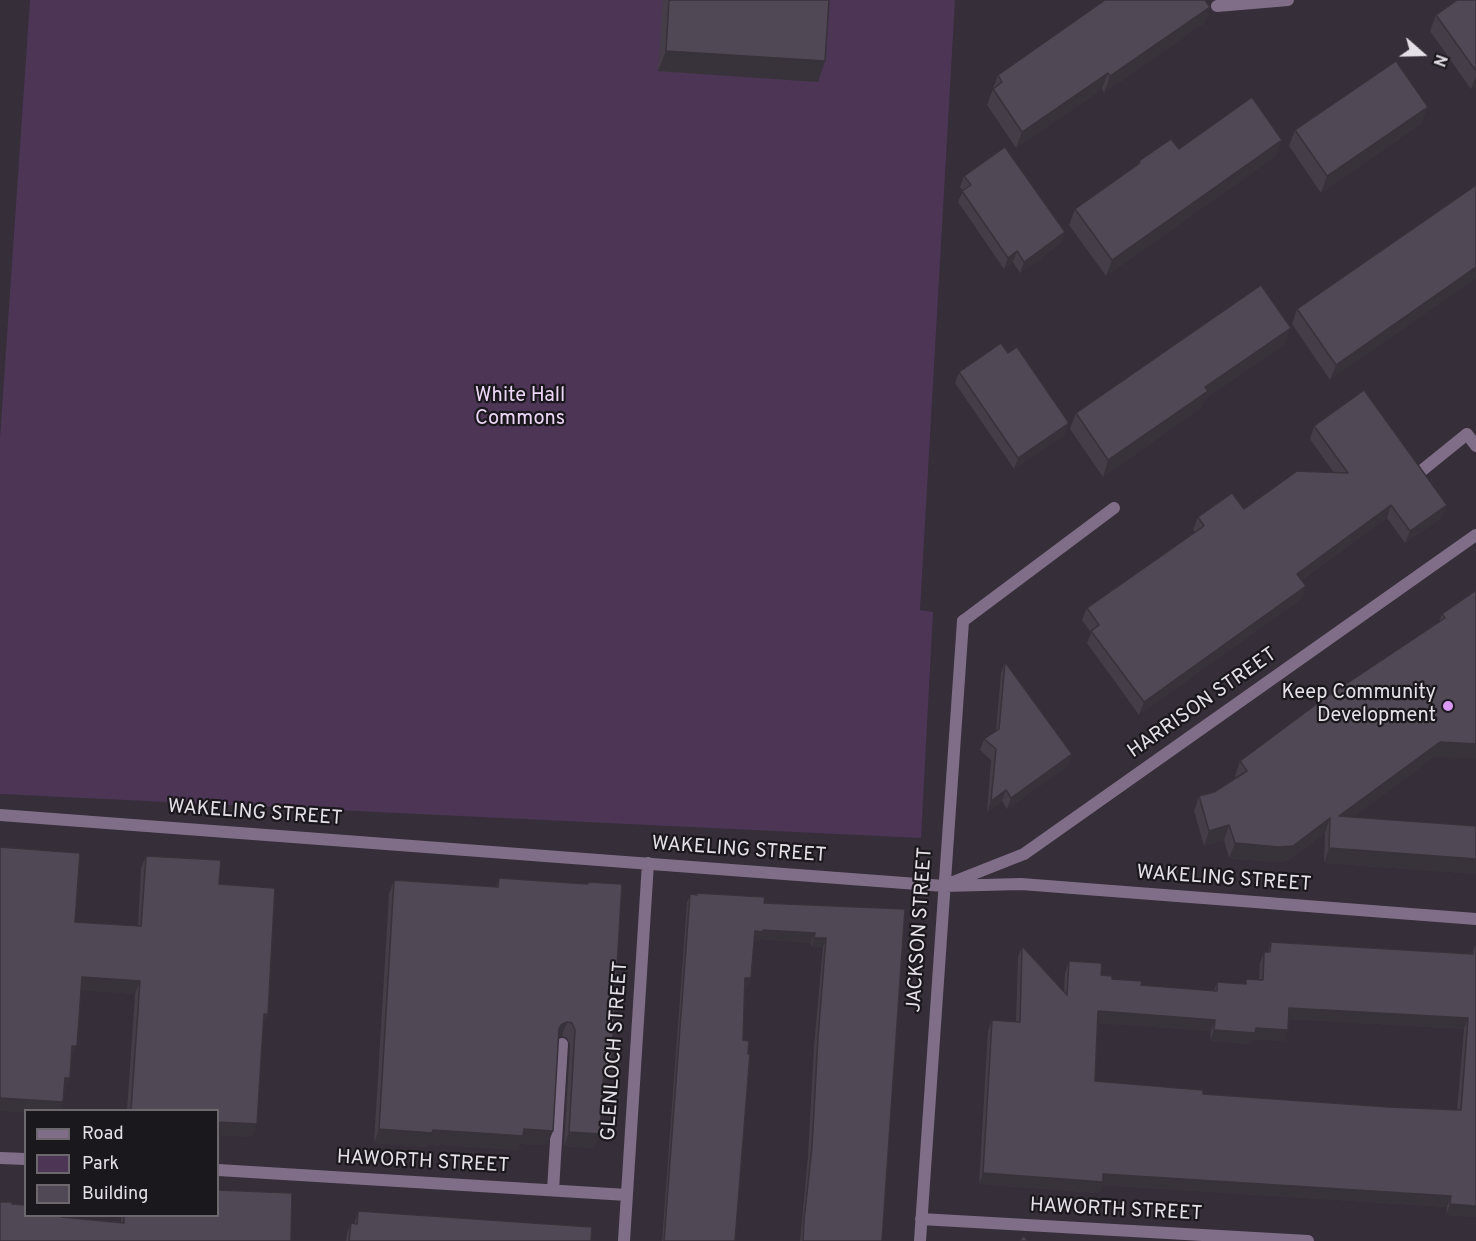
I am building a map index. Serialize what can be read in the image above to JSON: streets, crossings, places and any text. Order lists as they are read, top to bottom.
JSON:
{
  "streets": {
    "street": [
      "HARRISON STREET",
      "WAKELING STREET",
      "JACKSON STREET",
      "GLENLOCH STREET",
      "HAWORTH STREET"
    ]
  },
  "crossings": [
    ["HARRISON STREET", "WAKELING STREET"],
    ["HARRISON STREET", "JACKSON STREET"],
    ["WAKELING STREET", "JACKSON STREET"],
    ["WAKELING STREET", "GLENLOCH STREET"],
    ["JACKSON STREET", "HAWORTH STREET"],
    ["GLENLOCH STREET", "HAWORTH STREET"]
  ],
  "parks": ["White Hall Commons"],
  "places": ["Keep Community Development"],
  "legend": ["Road", "Park", "Building"],
  "north": "right"
}
